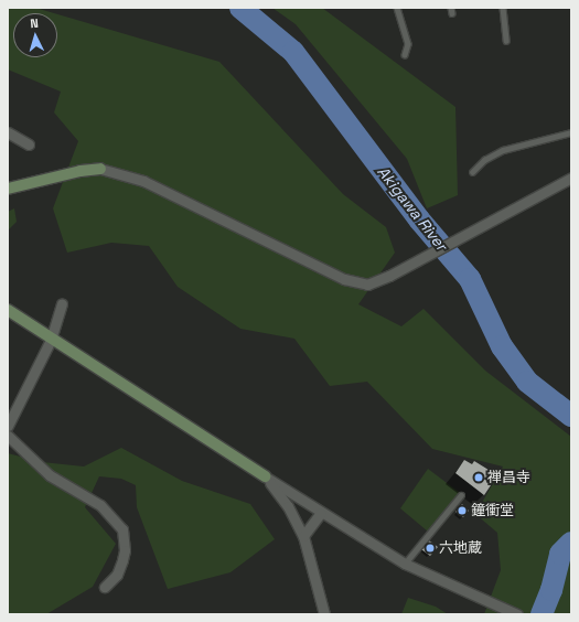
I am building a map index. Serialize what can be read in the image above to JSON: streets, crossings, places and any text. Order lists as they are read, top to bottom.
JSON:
{
  "water": ["Akigawa River"],
  "places": ["禅昌寺", "鐘衝堂", "六地蔵"],
  "north": "top"
}
